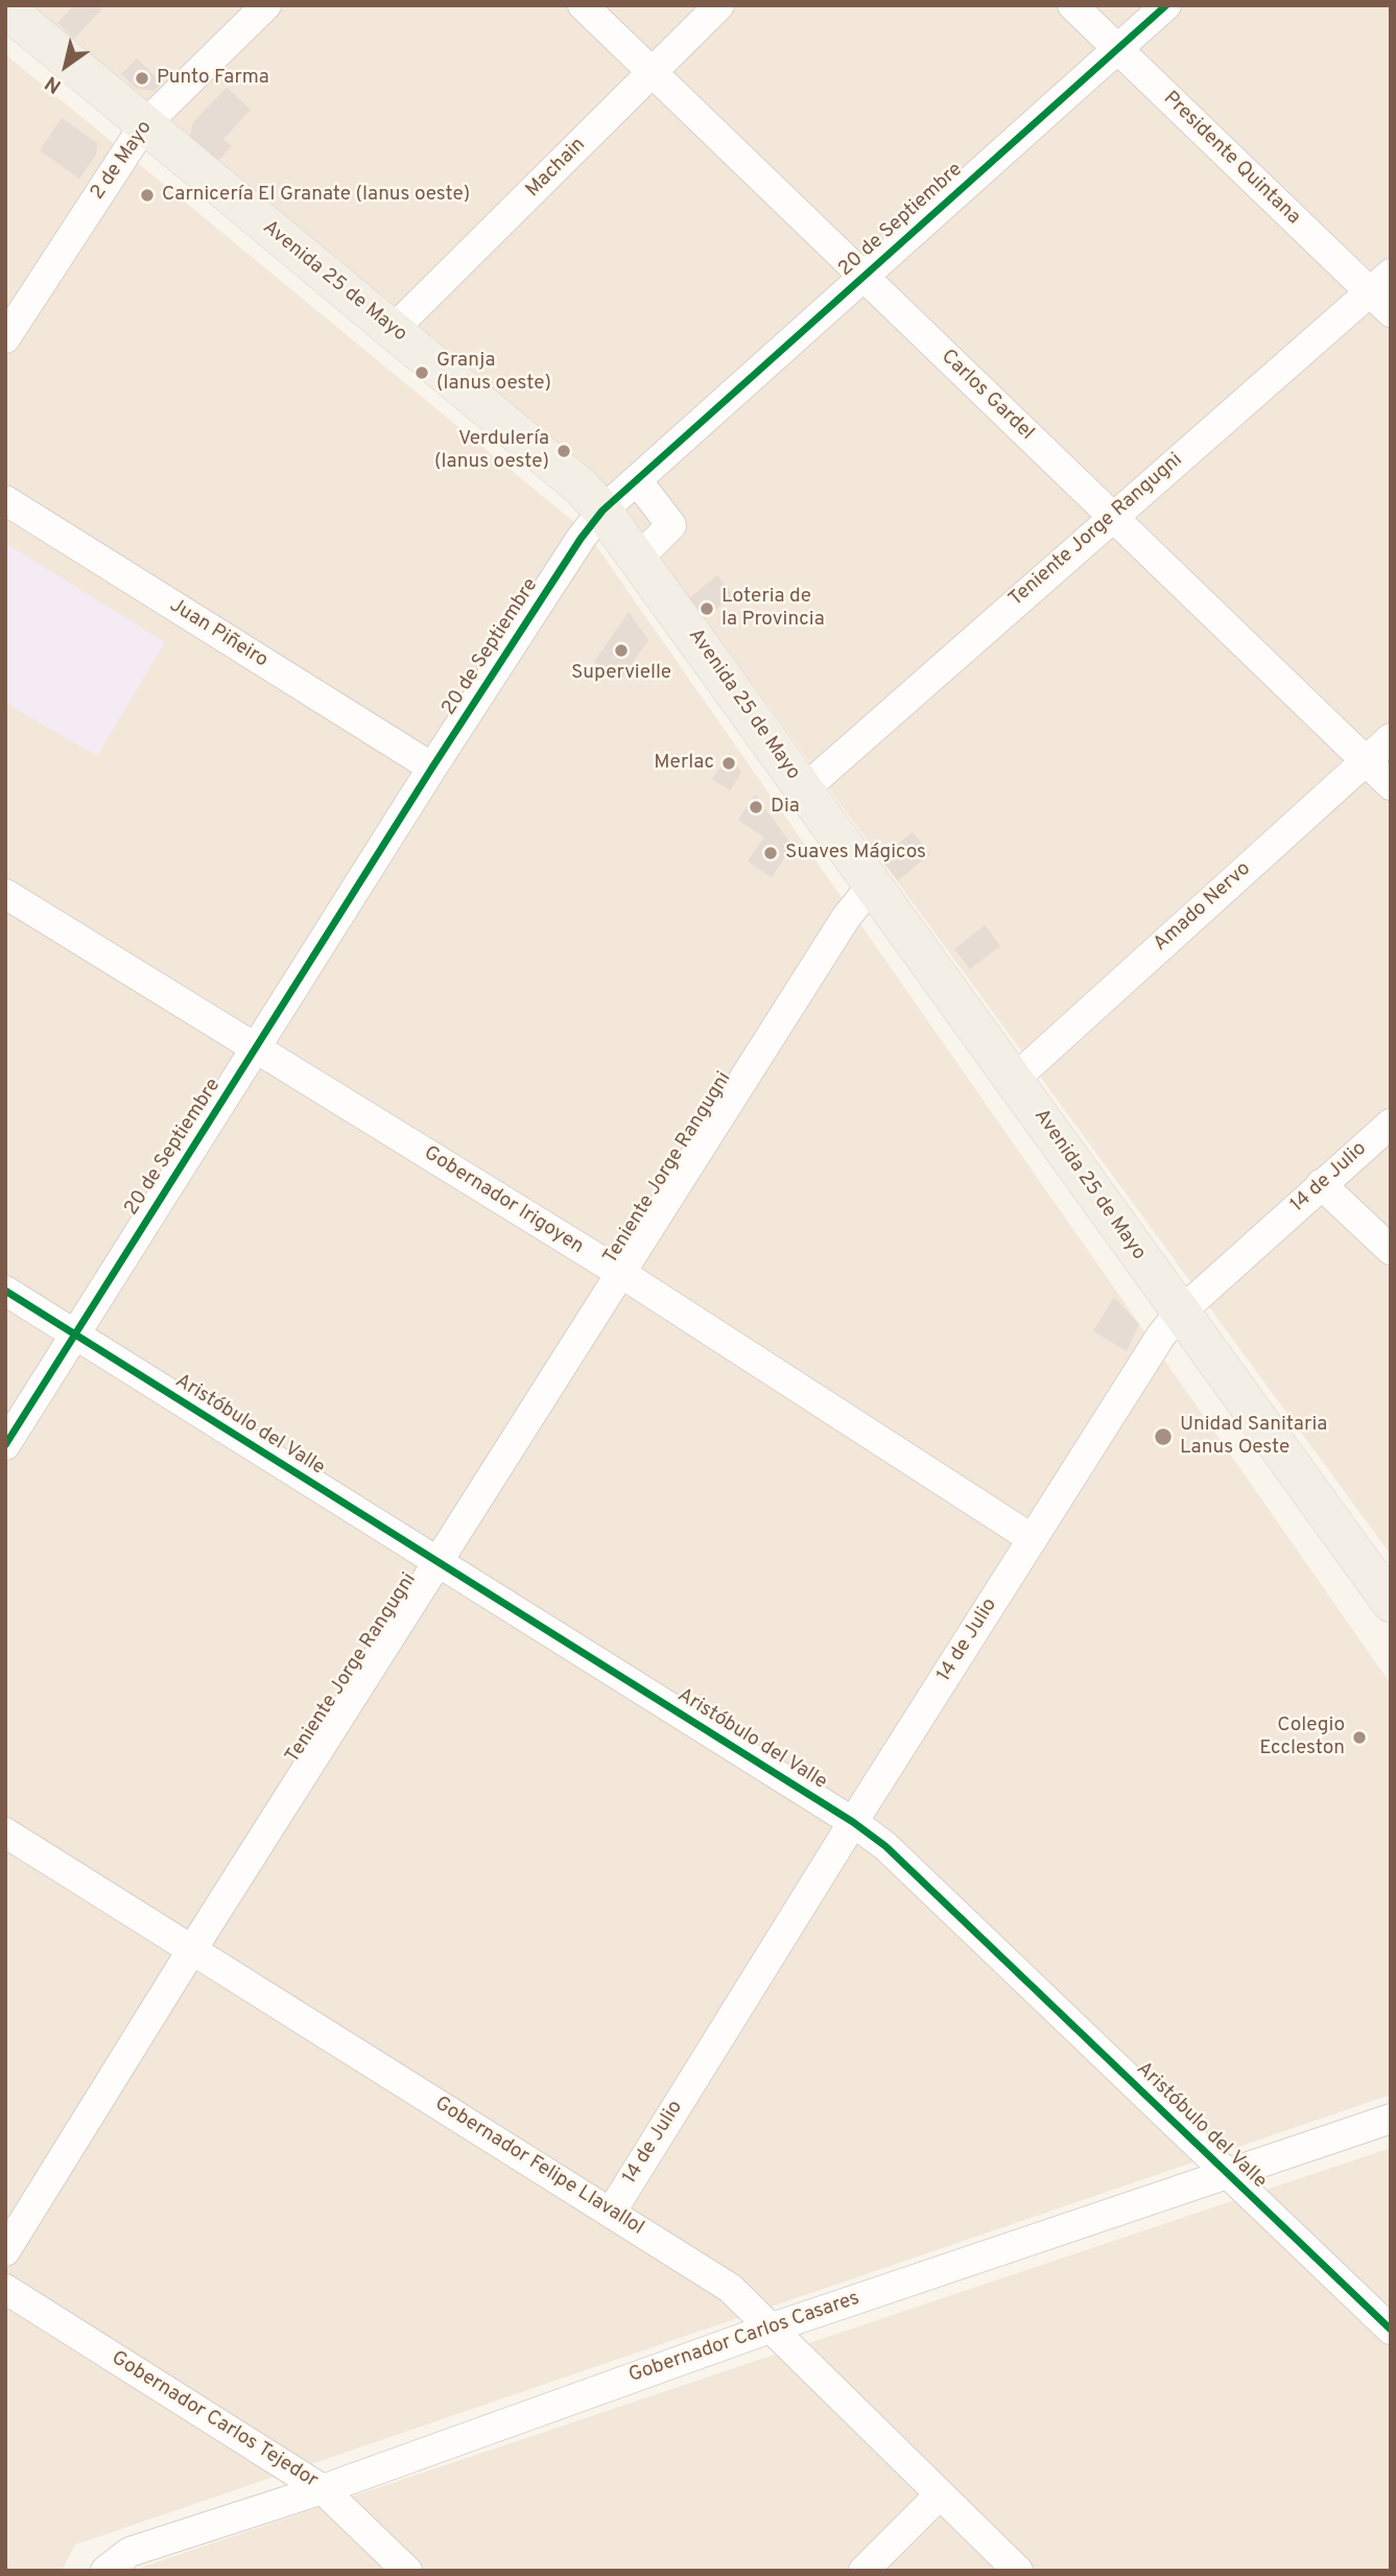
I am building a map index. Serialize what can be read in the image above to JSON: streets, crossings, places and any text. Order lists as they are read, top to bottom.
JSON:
{
  "streets": {
    "main road": ["Avenida 25 de Mayo"],
    "street": [
      "Presidente Quintana",
      "2 de Mayo",
      "Machain",
      "20 de Septiembre",
      "Carlos Gardel",
      "Teniente Jorge Rangugni",
      "Juan Piñeiro",
      "Amado Nervo",
      "14 de Julio",
      "Gobernador Irigoyen",
      "Aristóbulo del Valle",
      "Gobernador Felipe Llavallol",
      "Gobernador Carlos Casares",
      "Gobernador Carlos Tejedor"
    ]
  },
  "crossings": [
    ["Presidente Quintana", "20 de Septiembre"],
    ["Presidente Quintana", "Teniente Jorge Rangugni"],
    ["2 de Mayo", "Avenida 25 de Mayo"],
    ["Machain", "Avenida 25 de Mayo"],
    ["Machain", "Carlos Gardel"],
    ["20 de Septiembre", "Avenida 25 de Mayo"],
    ["20 de Septiembre", "Carlos Gardel"],
    ["20 de Septiembre", "Juan Piñeiro"],
    ["20 de Septiembre", "Gobernador Irigoyen"],
    ["20 de Septiembre", "Aristóbulo del Valle"],
    ["Avenida 25 de Mayo", "Teniente Jorge Rangugni"],
    ["Avenida 25 de Mayo", "Amado Nervo"],
    ["Avenida 25 de Mayo", "14 de Julio"],
    ["Carlos Gardel", "Teniente Jorge Rangugni"],
    ["Carlos Gardel", "Amado Nervo"],
    ["Teniente Jorge Rangugni", "Gobernador Irigoyen"],
    ["Teniente Jorge Rangugni", "Aristóbulo del Valle"],
    ["Teniente Jorge Rangugni", "Gobernador Felipe Llavallol"],
    ["14 de Julio", "Gobernador Irigoyen"],
    ["14 de Julio", "Aristóbulo del Valle"],
    ["14 de Julio", "Gobernador Felipe Llavallol"],
    ["Aristóbulo del Valle", "Gobernador Carlos Casares"],
    ["Gobernador Felipe Llavallol", "Gobernador Carlos Casares"],
    ["Gobernador Carlos Casares", "Gobernador Carlos Tejedor"]
  ],
  "places": [
    "Punto Farma",
    "Carnicería El Granate (lanus oeste)",
    "Granja (lanus oeste)",
    "Verdulería (lanus oeste)",
    "Loteria de la Provincia",
    "Supervielle",
    "Merlac",
    "Dia",
    "Suaves Mágicos",
    "Unidad Sanitaria Lanus Oeste",
    "Colegio Eccleston"
  ],
  "north": "bottom left"
}
